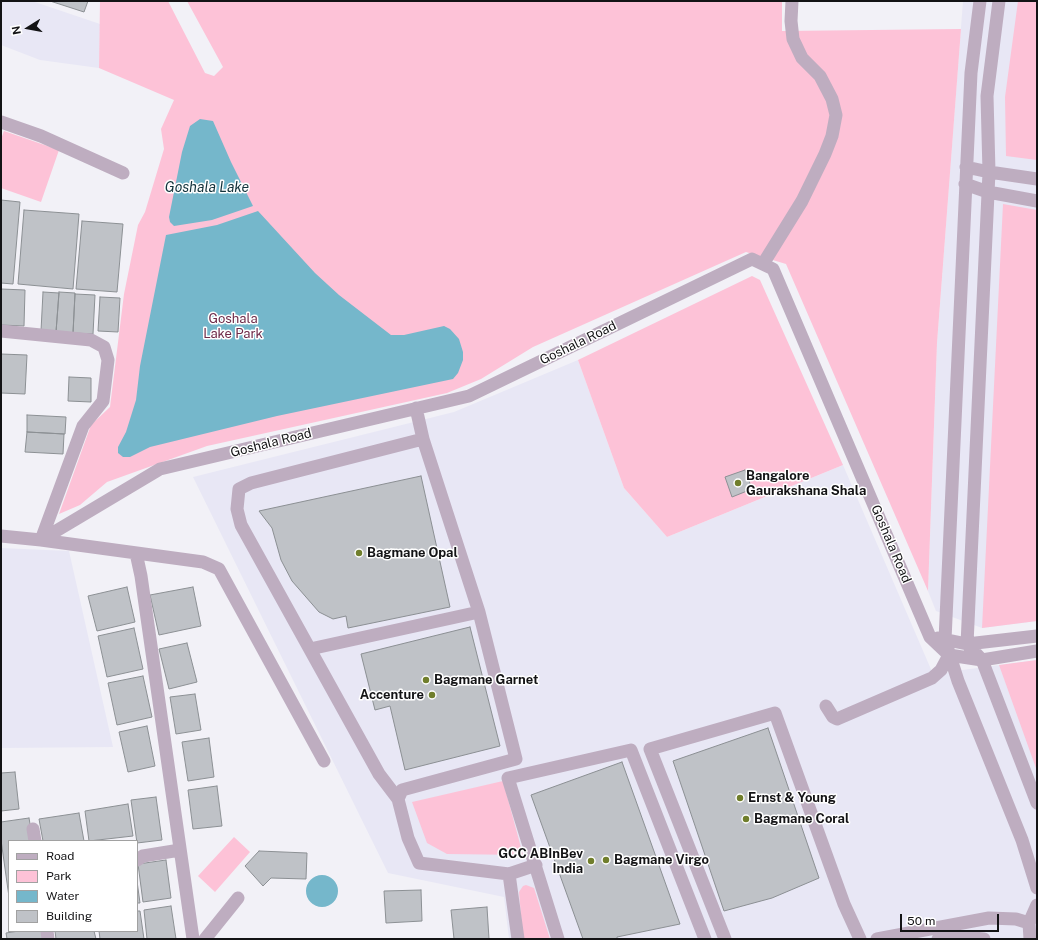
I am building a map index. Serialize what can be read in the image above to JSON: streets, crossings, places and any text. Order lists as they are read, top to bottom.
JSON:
{
  "streets": {
    "street": ["Goshala Road"]
  },
  "water": ["Goshala Lake"],
  "parks": ["Goshala Lake Park"],
  "places": [
    "Bangalore Gaurakshana Shala",
    "Bagmane Opal",
    "Bagmane Garnet",
    "Accenture",
    "Ernst & Young",
    "Bagmane Coral",
    "Bagmane Virgo",
    "GCC ABInBev India"
  ],
  "legend": [
    "Road",
    "Park",
    "Water",
    "Building"
  ],
  "scale_bar": "50 m",
  "north": "left"
}
